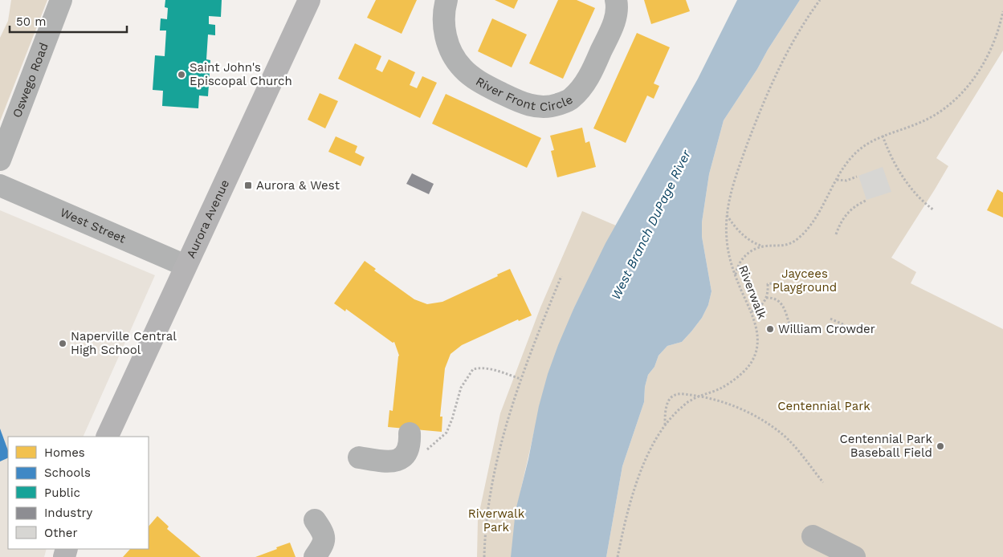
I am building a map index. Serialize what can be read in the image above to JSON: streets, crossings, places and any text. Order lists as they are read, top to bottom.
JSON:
{
  "streets": {
    "main road": ["Aurora Avenue"],
    "street": ["Oswego Road", "River Front Circle", "West Street"],
    "path": ["Riverwalk"]
  },
  "crossings": [
    ["Aurora Avenue", "West Street"]
  ],
  "water": ["West Branch DuPage River"],
  "parks": ["Jaycees Playground", "Centennial Park", "Riverwalk Park"],
  "places": {
    "other": [
      "Saint John's Episcopal Church",
      "William Crowder",
      "Naperville Central High School",
      "Centennial Park Baseball Field"
    ],
    "transit": ["Aurora & West"]
  },
  "legend": [
    "Homes",
    "Schools",
    "Public",
    "Industry",
    "Other"
  ],
  "scale_bar": "50 m"
}
